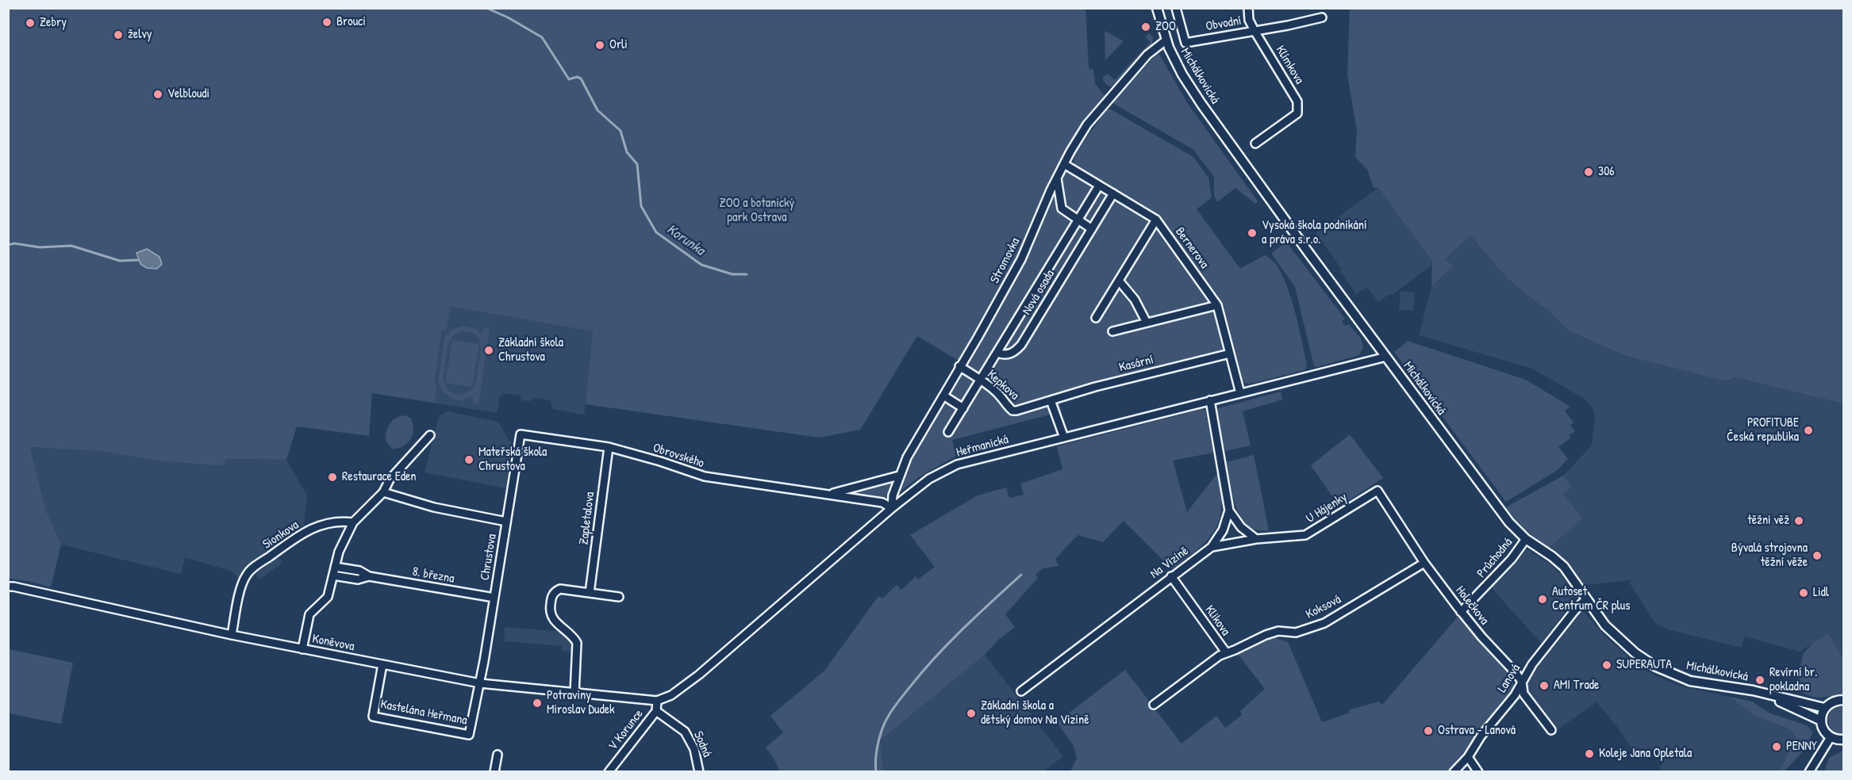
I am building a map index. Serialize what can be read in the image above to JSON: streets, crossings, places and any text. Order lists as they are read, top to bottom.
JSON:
{
  "streets": {
    "street": [
      "Obvodní",
      "Klímkova",
      "Michálkovická",
      "Bernerova",
      "Stromovka",
      "Nová osada",
      "Kasární",
      "Kepkova",
      "Heřmanická",
      "Obrovského",
      "U Hájenky",
      "Zapletalova",
      "Sionkova",
      "Chrustova",
      "Průchodná",
      "Na Vizině",
      "8. března",
      "Holečkova",
      "Koksová",
      "Klikova",
      "Koněvova",
      "Lanová",
      "Kastelána Heřmana",
      "V Korunce",
      "Sodná"
    ]
  },
  "crossings": [
    ["Obvodní", "Klímkova"],
    ["Michálkovická", "Stromovka"],
    ["Michálkovická", "Heřmanická"],
    ["Michálkovická", "Průchodná"],
    ["Michálkovická", "Lanová"],
    ["Bernerova", "Stromovka"],
    ["Bernerova", "Nová osada"],
    ["Bernerova", "Kasární"],
    ["Bernerova", "Heřmanická"],
    ["Stromovka", "Kepkova"],
    ["Stromovka", "Heřmanická"],
    ["Stromovka", "Obrovského"],
    ["Nová osada", "Kepkova"],
    ["Kasární", "Kepkova"],
    ["Heřmanická", "Obrovského"],
    ["Heřmanická", "Na Vizině"],
    ["Heřmanická", "Koněvova"],
    ["Heřmanická", "V Korunce"],
    ["Obrovského", "Zapletalova"],
    ["Obrovského", "Chrustova"],
    ["U Hájenky", "Na Vizině"],
    ["U Hájenky", "Holečkova"],
    ["Sionkova", "Koněvova"],
    ["Chrustova", "8. března"],
    ["Chrustova", "Koněvova"],
    ["Chrustova", "Kastelána Heřmana"],
    ["Průchodná", "Holečkova"],
    ["Na Vizině", "Klikova"],
    ["Holečkova", "Koksová"],
    ["Holečkova", "Lanová"],
    ["Koksová", "Klikova"],
    ["Koněvova", "Kastelána Heřmana"],
    ["Koněvova", "V Korunce"],
    ["V Korunce", "Sodná"]
  ],
  "water": ["Korunka"],
  "parks": ["ZOO a botanický park Ostrava"],
  "places": [
    "Brouci",
    "Zebry",
    "ZOO",
    "želvy",
    "Orli",
    "Velbloudi",
    "306",
    "Vysoká škola podnikání a práva s.r.o.",
    "Základní škola Chrustova",
    "PROFITUBE Česká republika",
    "Mateřská škola Chrustova",
    "Restaurace Eden",
    "těžní věž",
    "Bývalá strojovna těžní věže",
    "Lidl",
    "Autoset Centrum ČR plus",
    "SUPERAUTA",
    "Revírní br. pokladna",
    "AMI Trade",
    "Potraviny Miroslav Dudek",
    "Základní škola a dětský domov Na Vizině",
    "Ostrava - Lanová",
    "PENNY",
    "Koleje Jana Opletala"
  ]
}
